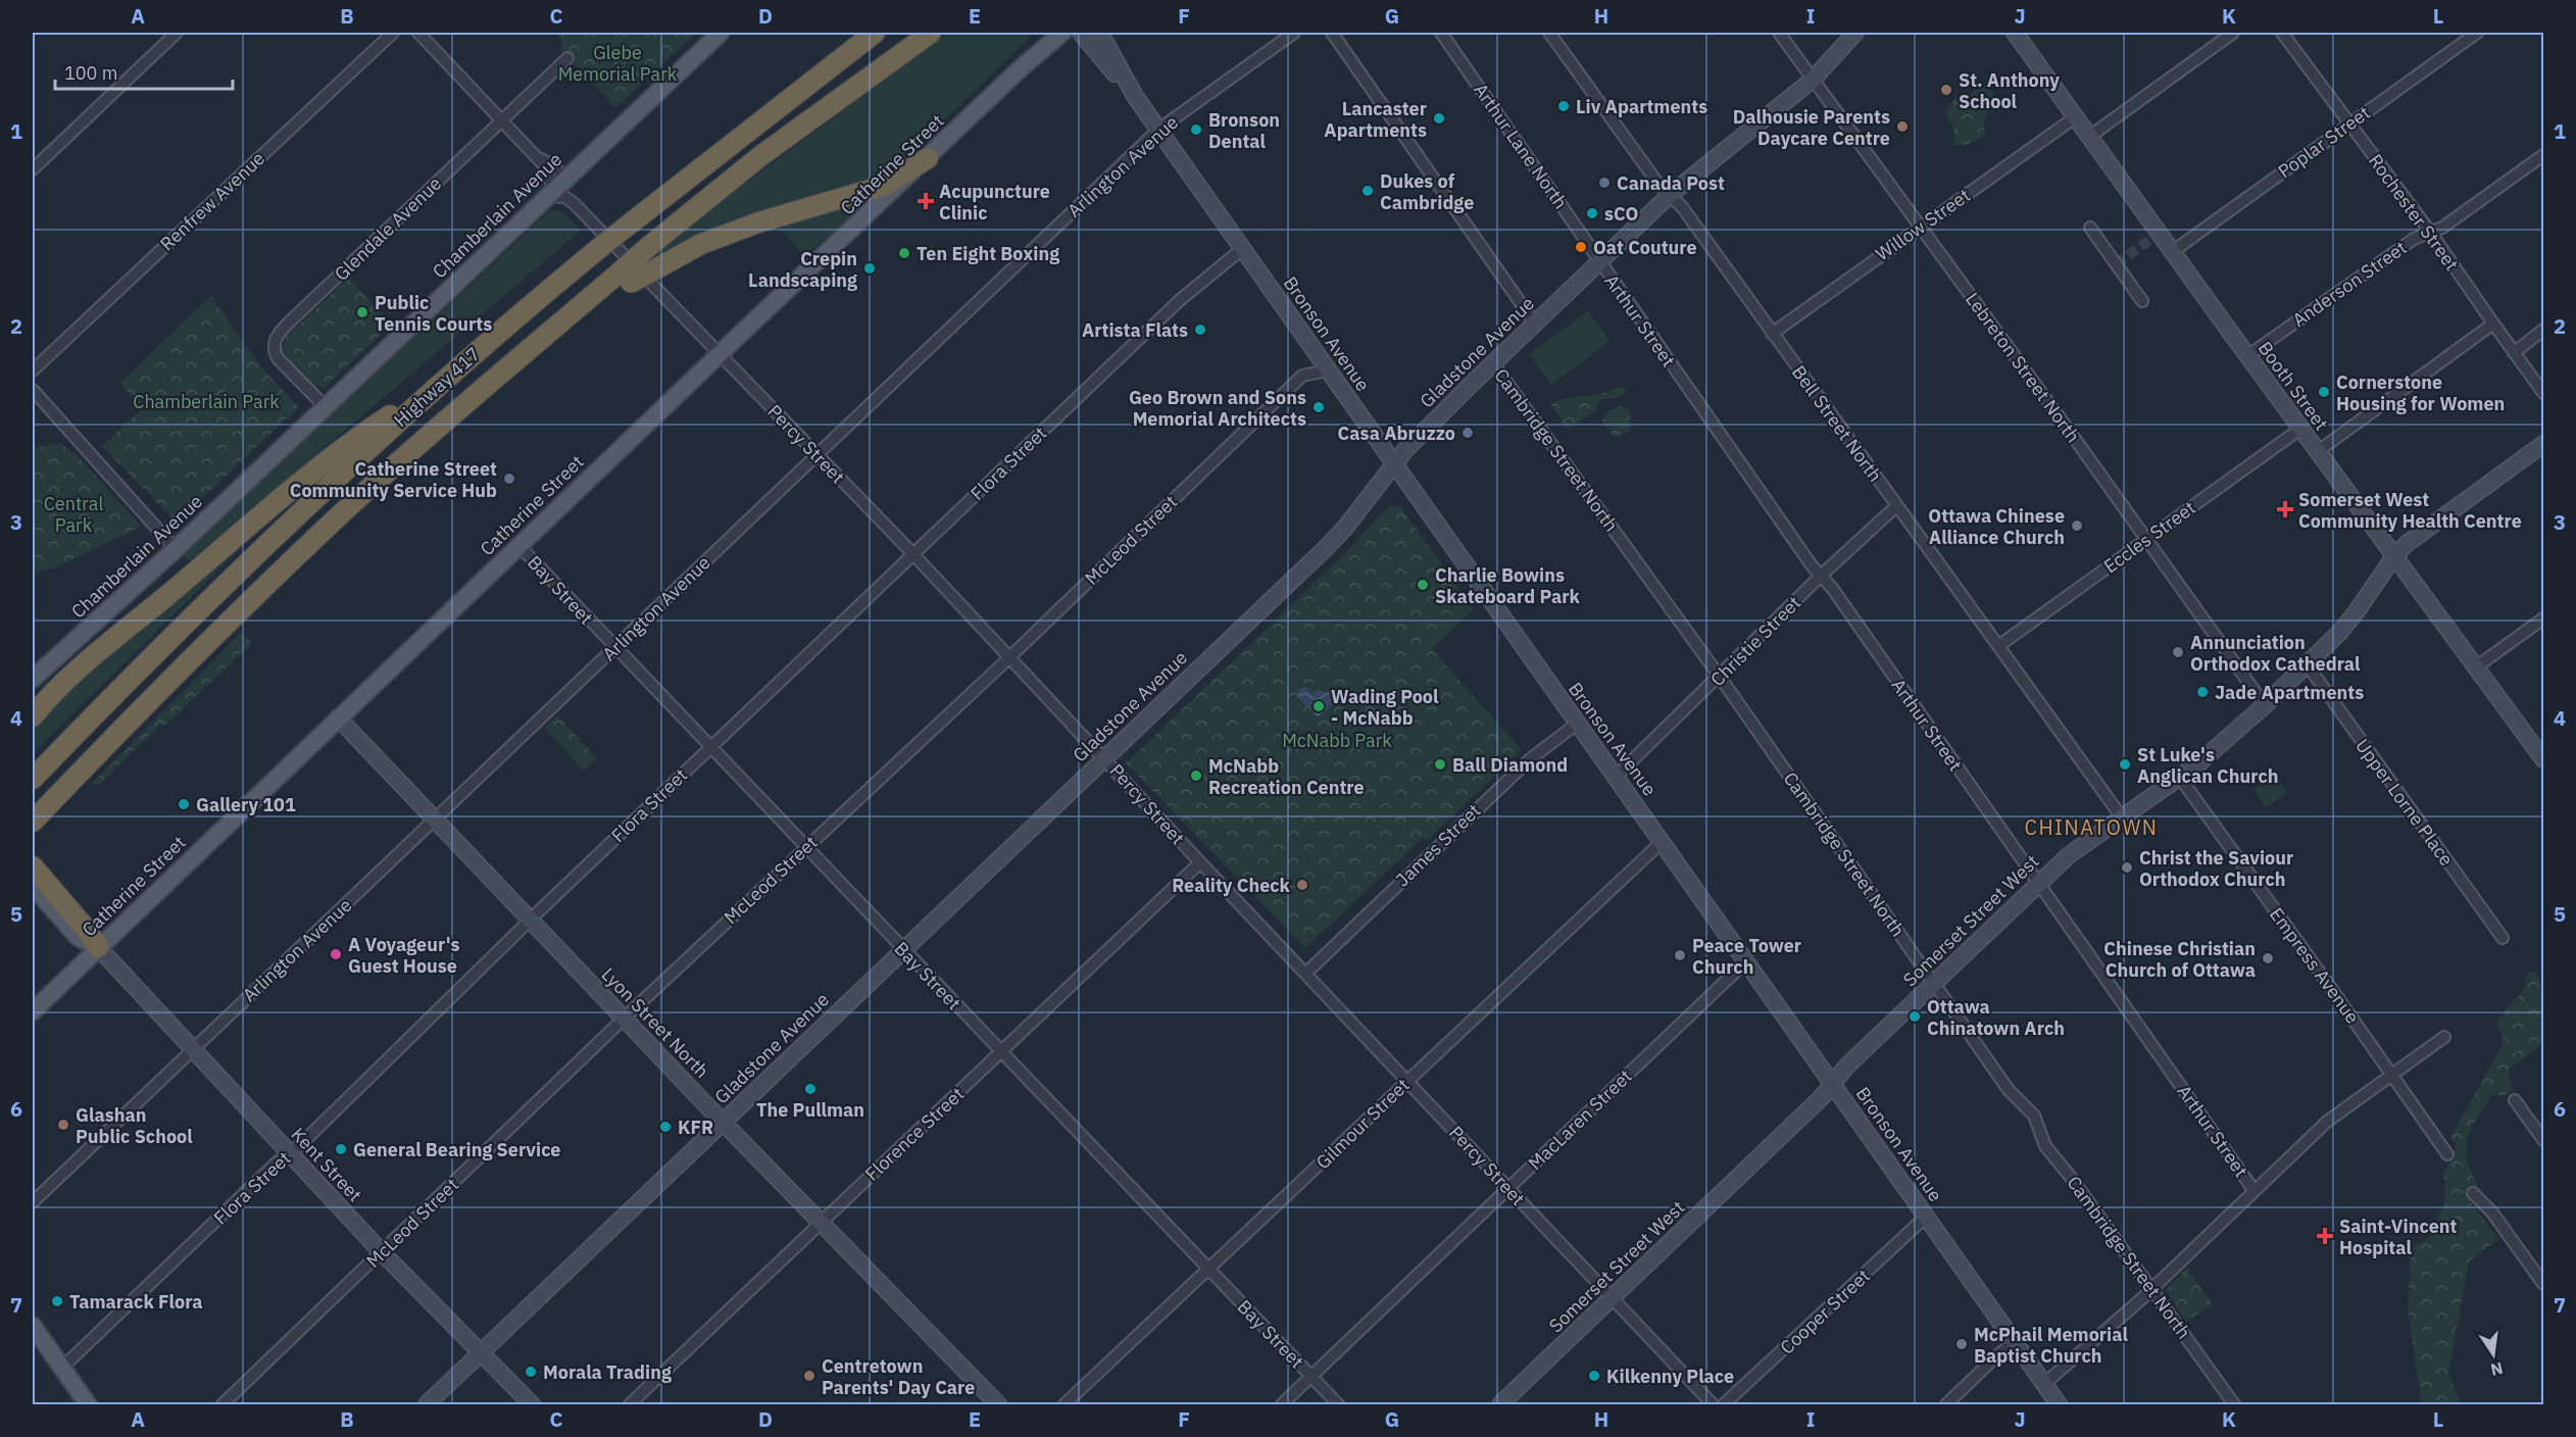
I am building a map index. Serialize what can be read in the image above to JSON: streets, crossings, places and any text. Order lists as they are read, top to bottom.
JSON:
{
  "streets": {
    "highway": ["Highway 417"],
    "main road": [
      "Catherine Street",
      "Chamberlain Avenue",
      "Bronson Avenue",
      "Gladstone Avenue",
      "Booth Street",
      "Somerset Street West",
      "Lyon Street North",
      "Kent Street"
    ],
    "street": [
      "Poplar Street",
      "Arthur Lane North",
      "Arlington Avenue",
      "Renfrew Avenue",
      "Rochester Street",
      "Willow Street",
      "Glendale Avenue",
      "Anderson Street",
      "Arthur Street",
      "Lebreton Street North",
      "Bell Street North",
      "Percy Street",
      "Cambridge Street North",
      "Flora Street",
      "Eccles Street",
      "McLeod Street",
      "Bay Street",
      "Christie Street",
      "Upper Lorne Place",
      "James Street",
      "Empress Avenue",
      "MacLaren Street",
      "Gilmour Street",
      "Florence Street",
      "Cooper Street"
    ]
  },
  "crossings": [
    ["Poplar Street", "Rochester Street"],
    ["Poplar Street", "Booth Street"],
    ["Arthur Lane North", "Arthur Street"],
    ["Arthur Lane North", "Gladstone Avenue"],
    ["Catherine Street", "Percy Street"],
    ["Catherine Street", "Bay Street"],
    ["Catherine Street", "Lyon Street North"],
    ["Catherine Street", "Kent Street"],
    ["Arlington Avenue", "Bronson Avenue"],
    ["Arlington Avenue", "Percy Street"],
    ["Arlington Avenue", "Bay Street"],
    ["Arlington Avenue", "Lyon Street North"],
    ["Arlington Avenue", "Kent Street"],
    ["Rochester Street", "Anderson Street"],
    ["Chamberlain Avenue", "Glendale Avenue"],
    ["Chamberlain Avenue", "Percy Street"],
    ["Willow Street", "Lebreton Street North"],
    ["Willow Street", "Booth Street"],
    ["Willow Street", "Bell Street North"],
    ["Anderson Street", "Booth Street"],
    ["Arthur Street", "Gladstone Avenue"],
    ["Arthur Street", "Christie Street"],
    ["Arthur Street", "Somerset Street West"],
    ["Bronson Avenue", "Gladstone Avenue"],
    ["Bronson Avenue", "Flora Street"],
    ["Bronson Avenue", "McLeod Street"],
    ["Bronson Avenue", "Christie Street"],
    ["Bronson Avenue", "James Street"],
    ["Bronson Avenue", "Somerset Street West"],
    ["Bronson Avenue", "MacLaren Street"],
    ["Bronson Avenue", "Gilmour Street"],
    ["Bronson Avenue", "Cooper Street"],
    ["Gladstone Avenue", "Lebreton Street North"],
    ["Gladstone Avenue", "Bell Street North"],
    ["Gladstone Avenue", "Percy Street"],
    ["Gladstone Avenue", "Cambridge Street North"],
    ["Gladstone Avenue", "Bay Street"],
    ["Gladstone Avenue", "Lyon Street North"],
    ["Gladstone Avenue", "Kent Street"],
    ["Lebreton Street North", "Eccles Street"],
    ["Lebreton Street North", "Somerset Street West"],
    ["Booth Street", "Eccles Street"],
    ["Booth Street", "Somerset Street West"],
    ["Bell Street North", "Eccles Street"],
    ["Bell Street North", "Christie Street"],
    ["Bell Street North", "Somerset Street West"],
    ["Percy Street", "Flora Street"],
    ["Percy Street", "McLeod Street"],
    ["Percy Street", "James Street"],
    ["Percy Street", "Somerset Street West"],
    ["Percy Street", "MacLaren Street"],
    ["Percy Street", "Gilmour Street"],
    ["Percy Street", "Florence Street"],
    ["Cambridge Street North", "Christie Street"],
    ["Cambridge Street North", "Somerset Street West"],
    ["Flora Street", "Bay Street"],
    ["Flora Street", "Lyon Street North"],
    ["Flora Street", "Kent Street"],
    ["McLeod Street", "Bay Street"],
    ["McLeod Street", "Lyon Street North"],
    ["McLeod Street", "Kent Street"],
    ["Bay Street", "MacLaren Street"],
    ["Bay Street", "Gilmour Street"],
    ["Bay Street", "Florence Street"],
    ["Upper Lorne Place", "Somerset Street West"],
    ["Somerset Street West", "Empress Avenue"],
    ["Lyon Street North", "Florence Street"]
  ],
  "districts": ["CHINATOWN"],
  "parks": [
    "Glebe Memorial Park",
    "Chamberlain Park",
    "Central Park",
    "McNabb Park"
  ],
  "places": {
    "other": [
      "St. Anthony School",
      "Liv Apartments",
      "Lancaster Apartments",
      "Dalhousie Parents Daycare Centre",
      "Bronson Dental",
      "Canada Post",
      "Dukes of Cambridge",
      "sCO",
      "Oat Couture",
      "Ten Eight Boxing",
      "Crepin Landscaping",
      "Public Tennis Courts",
      "Artista Flats",
      "Cornerstone Housing for Women",
      "Geo Brown and Sons Memorial Architects",
      "Casa Abruzzo",
      "Catherine Street Community Service Hub",
      "Ottawa Chinese Alliance Church",
      "Charlie Bowins Skateboard Park",
      "Annunciation Orthodox Cathedral",
      "Jade Apartments",
      "Wading Pool - McNabb",
      "Ball Diamond",
      "St Luke's Anglican Church",
      "McNabb Recreation Centre",
      "Gallery 101",
      "Christ the Saviour Orthodox Church",
      "Reality Check",
      "A Voyageur's Guest House",
      "Peace Tower Church",
      "Chinese Christian Church of Ottawa",
      "Ottawa Chinatown Arch",
      "The Pullman",
      "Glashan Public School",
      "KFR",
      "General Bearing Service",
      "Tamarack Flora",
      "McPhail Memorial Baptist Church",
      "Morala Trading",
      "Centretown Parents' Day Care",
      "Kilkenny Place"
    ],
    "health": ["Acupuncture Clinic", "Somerset West Community Health Centre", "Saint-Vincent Hospital"]
  },
  "scale_bar": "100 m",
  "north": "bottom",
  "grid": {
    "columns": [
      "A",
      "B",
      "C",
      "D",
      "E",
      "F",
      "G",
      "H",
      "I",
      "J",
      "K",
      "L"
    ],
    "rows": [
      "1",
      "2",
      "3",
      "4",
      "5",
      "6",
      "7"
    ]
  }
}
